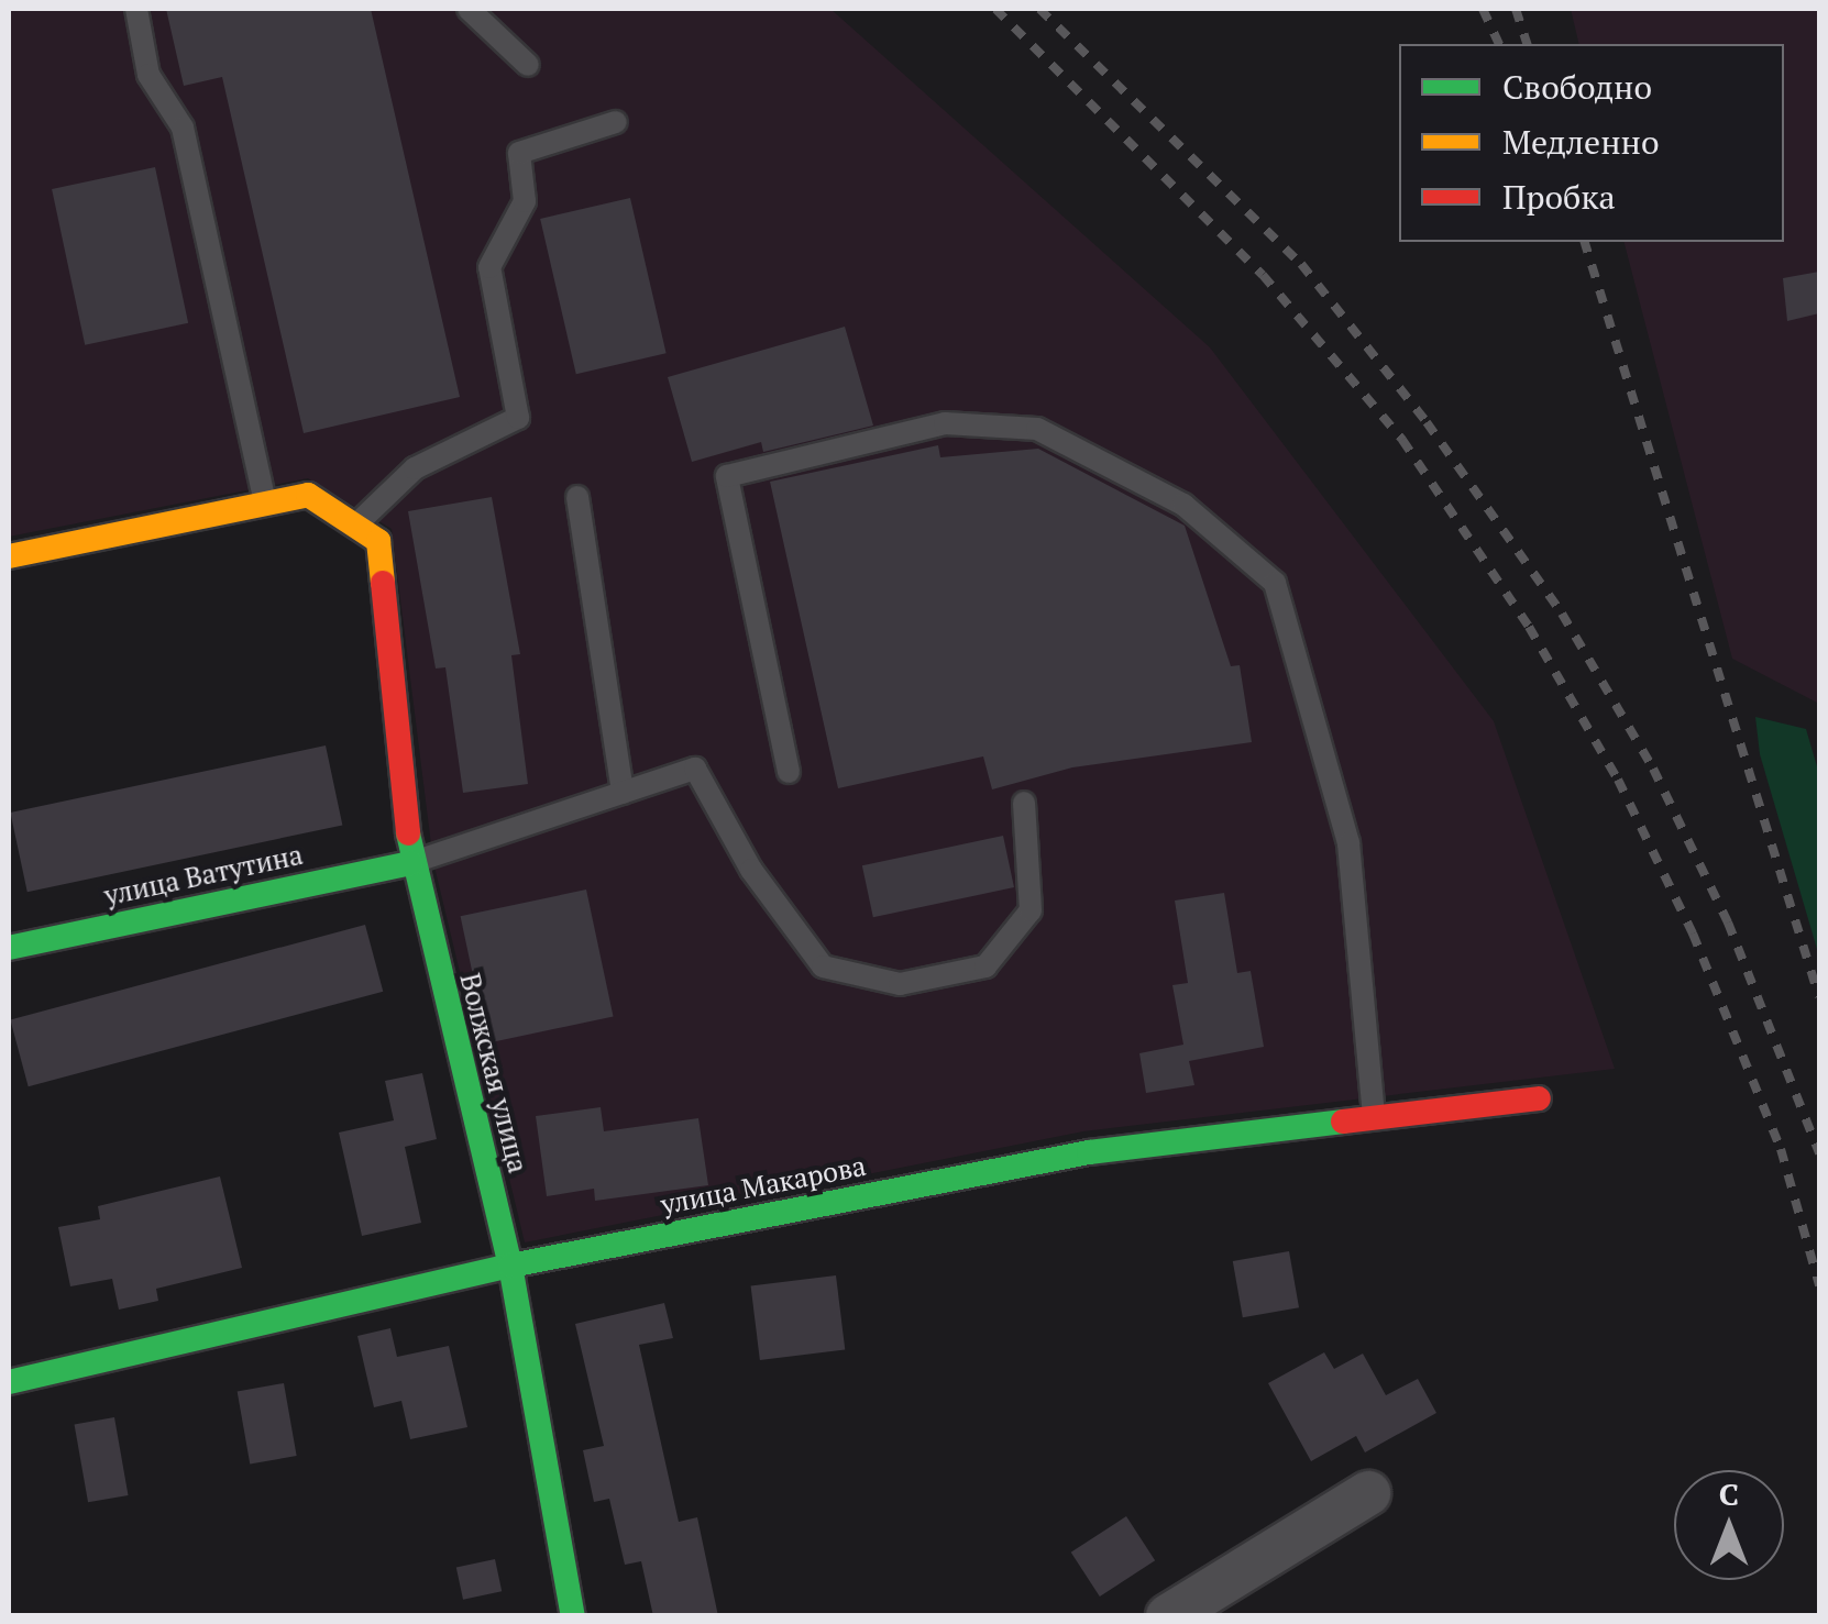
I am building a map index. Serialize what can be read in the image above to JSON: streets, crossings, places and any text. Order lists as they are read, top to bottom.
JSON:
{
  "streets": {
    "street": ["улица Ватутина", "Волжская улица", "улица Макарова"]
  },
  "crossings": [
    ["улица Ватутина", "Волжская улица"],
    ["Волжская улица", "улица Макарова"]
  ],
  "legend": ["Свободно", "Медленно", "Пробка"],
  "north": "top"
}
